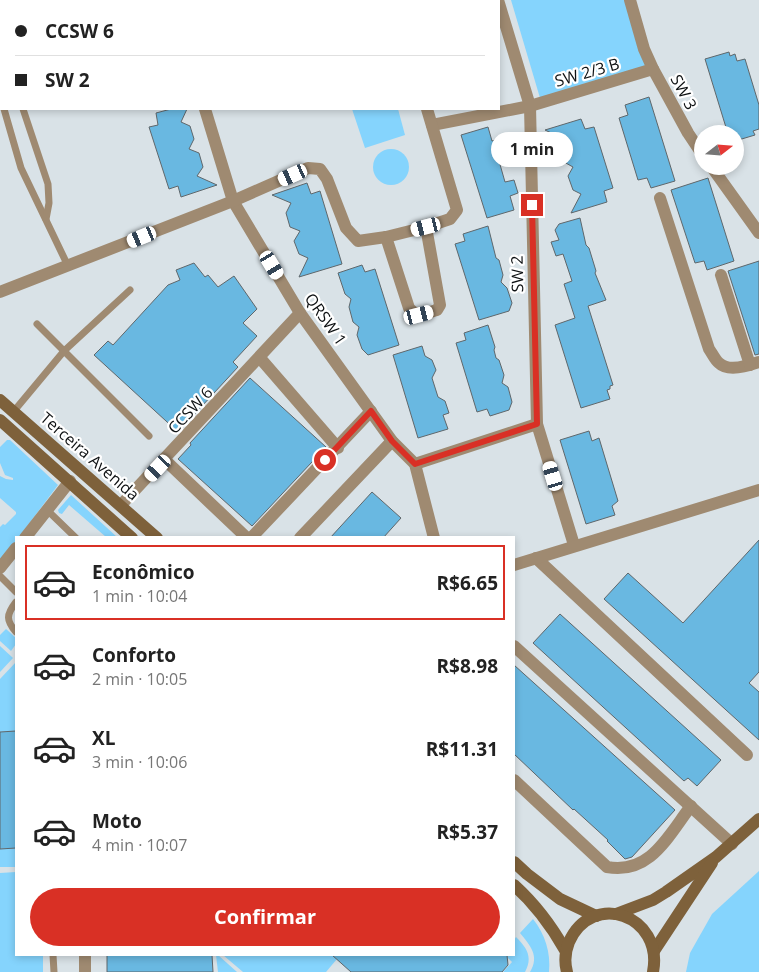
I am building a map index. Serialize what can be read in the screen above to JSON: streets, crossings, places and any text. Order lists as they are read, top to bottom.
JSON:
{
  "streets": {
    "street": [
      "SW 2/3 B",
      "SW 3",
      "SW 2",
      "QRSW 1",
      "CCSW 6",
      "Terceira Avenida"
    ]
  },
  "crossings": [
    ["SW 2/3 B", "SW 3"],
    ["SW 2/3 B", "SW 2"],
    ["QRSW 1", "CCSW 6"],
    ["CCSW 6", "Terceira Avenida"]
  ],
  "north": "right",
  "page": {
    "banner": ["CCSW 6", "SW 2"],
    "bubble": "1 min",
    "list": [
      {
        "name": "Econômico",
        "note": "1 min · 10:04",
        "value": "R$6.65"
      },
      {
        "name": "Conforto",
        "note": "2 min · 10:05",
        "value": "R$8.98"
      },
      {
        "name": "XL",
        "note": "3 min · 10:06",
        "value": "R$11.31"
      },
      {
        "name": "Moto",
        "note": "4 min · 10:07",
        "value": "R$5.37"
      }
    ],
    "buttons": "Confirmar"
  }
}
